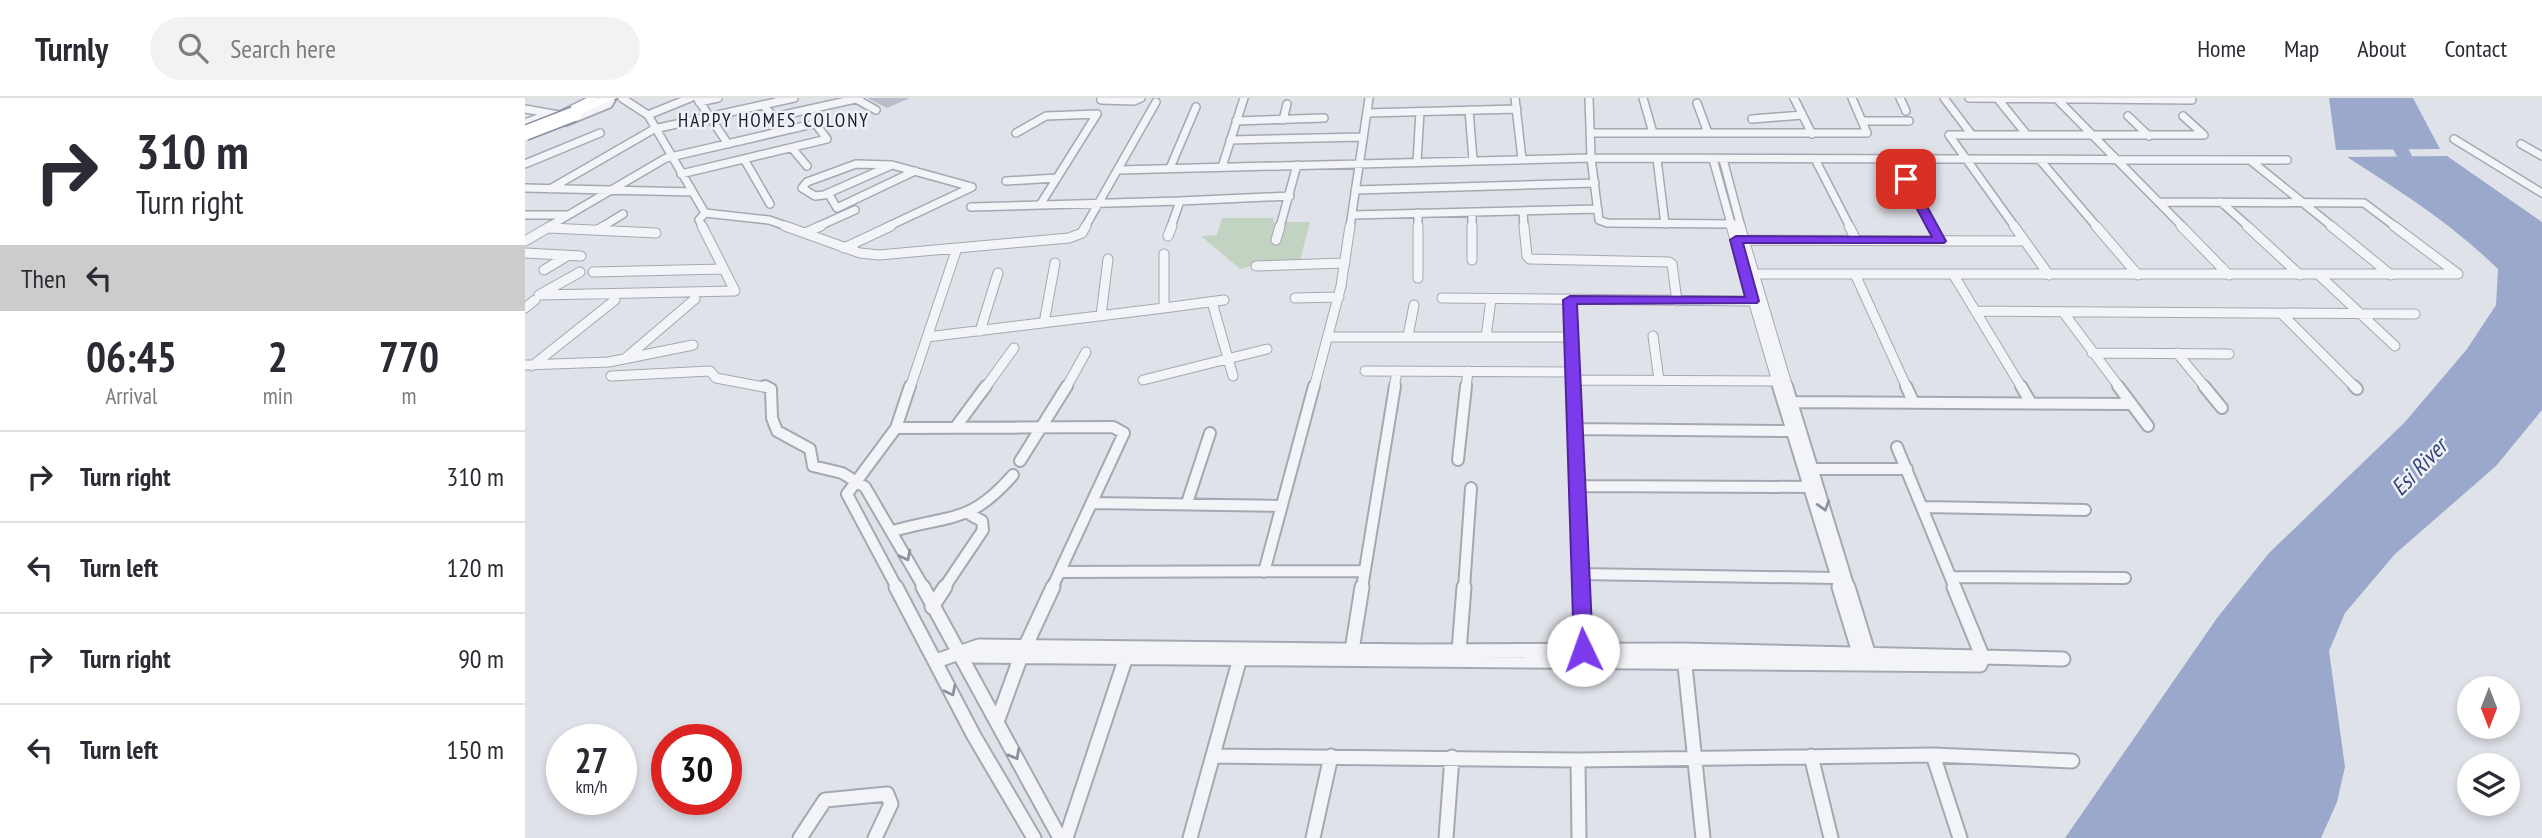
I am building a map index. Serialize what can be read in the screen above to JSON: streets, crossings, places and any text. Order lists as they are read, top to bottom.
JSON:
{
  "districts": ["HAPPY HOMES COLONY"],
  "water": ["Esi River"],
  "north": "bottom",
  "page": {
    "header": "Turnly",
    "search": "Search here",
    "nav": [
      "Home",
      "Map",
      "About",
      "Contact"
    ],
    "turn": ["310 m", "Turn right"],
    "then": "Then",
    "eta": [
      "06:45",
      "Arrival",
      "2",
      "min",
      "770",
      "m"
    ],
    "list": [
      {
        "name": "Turn right",
        "value": "310 m"
      },
      {
        "name": "Turn left",
        "value": "120 m"
      },
      {
        "name": "Turn right",
        "value": "90 m"
      },
      {
        "name": "Turn left",
        "value": "150 m"
      }
    ],
    "speed": "27 km/h",
    "limit": "30"
  }
}
